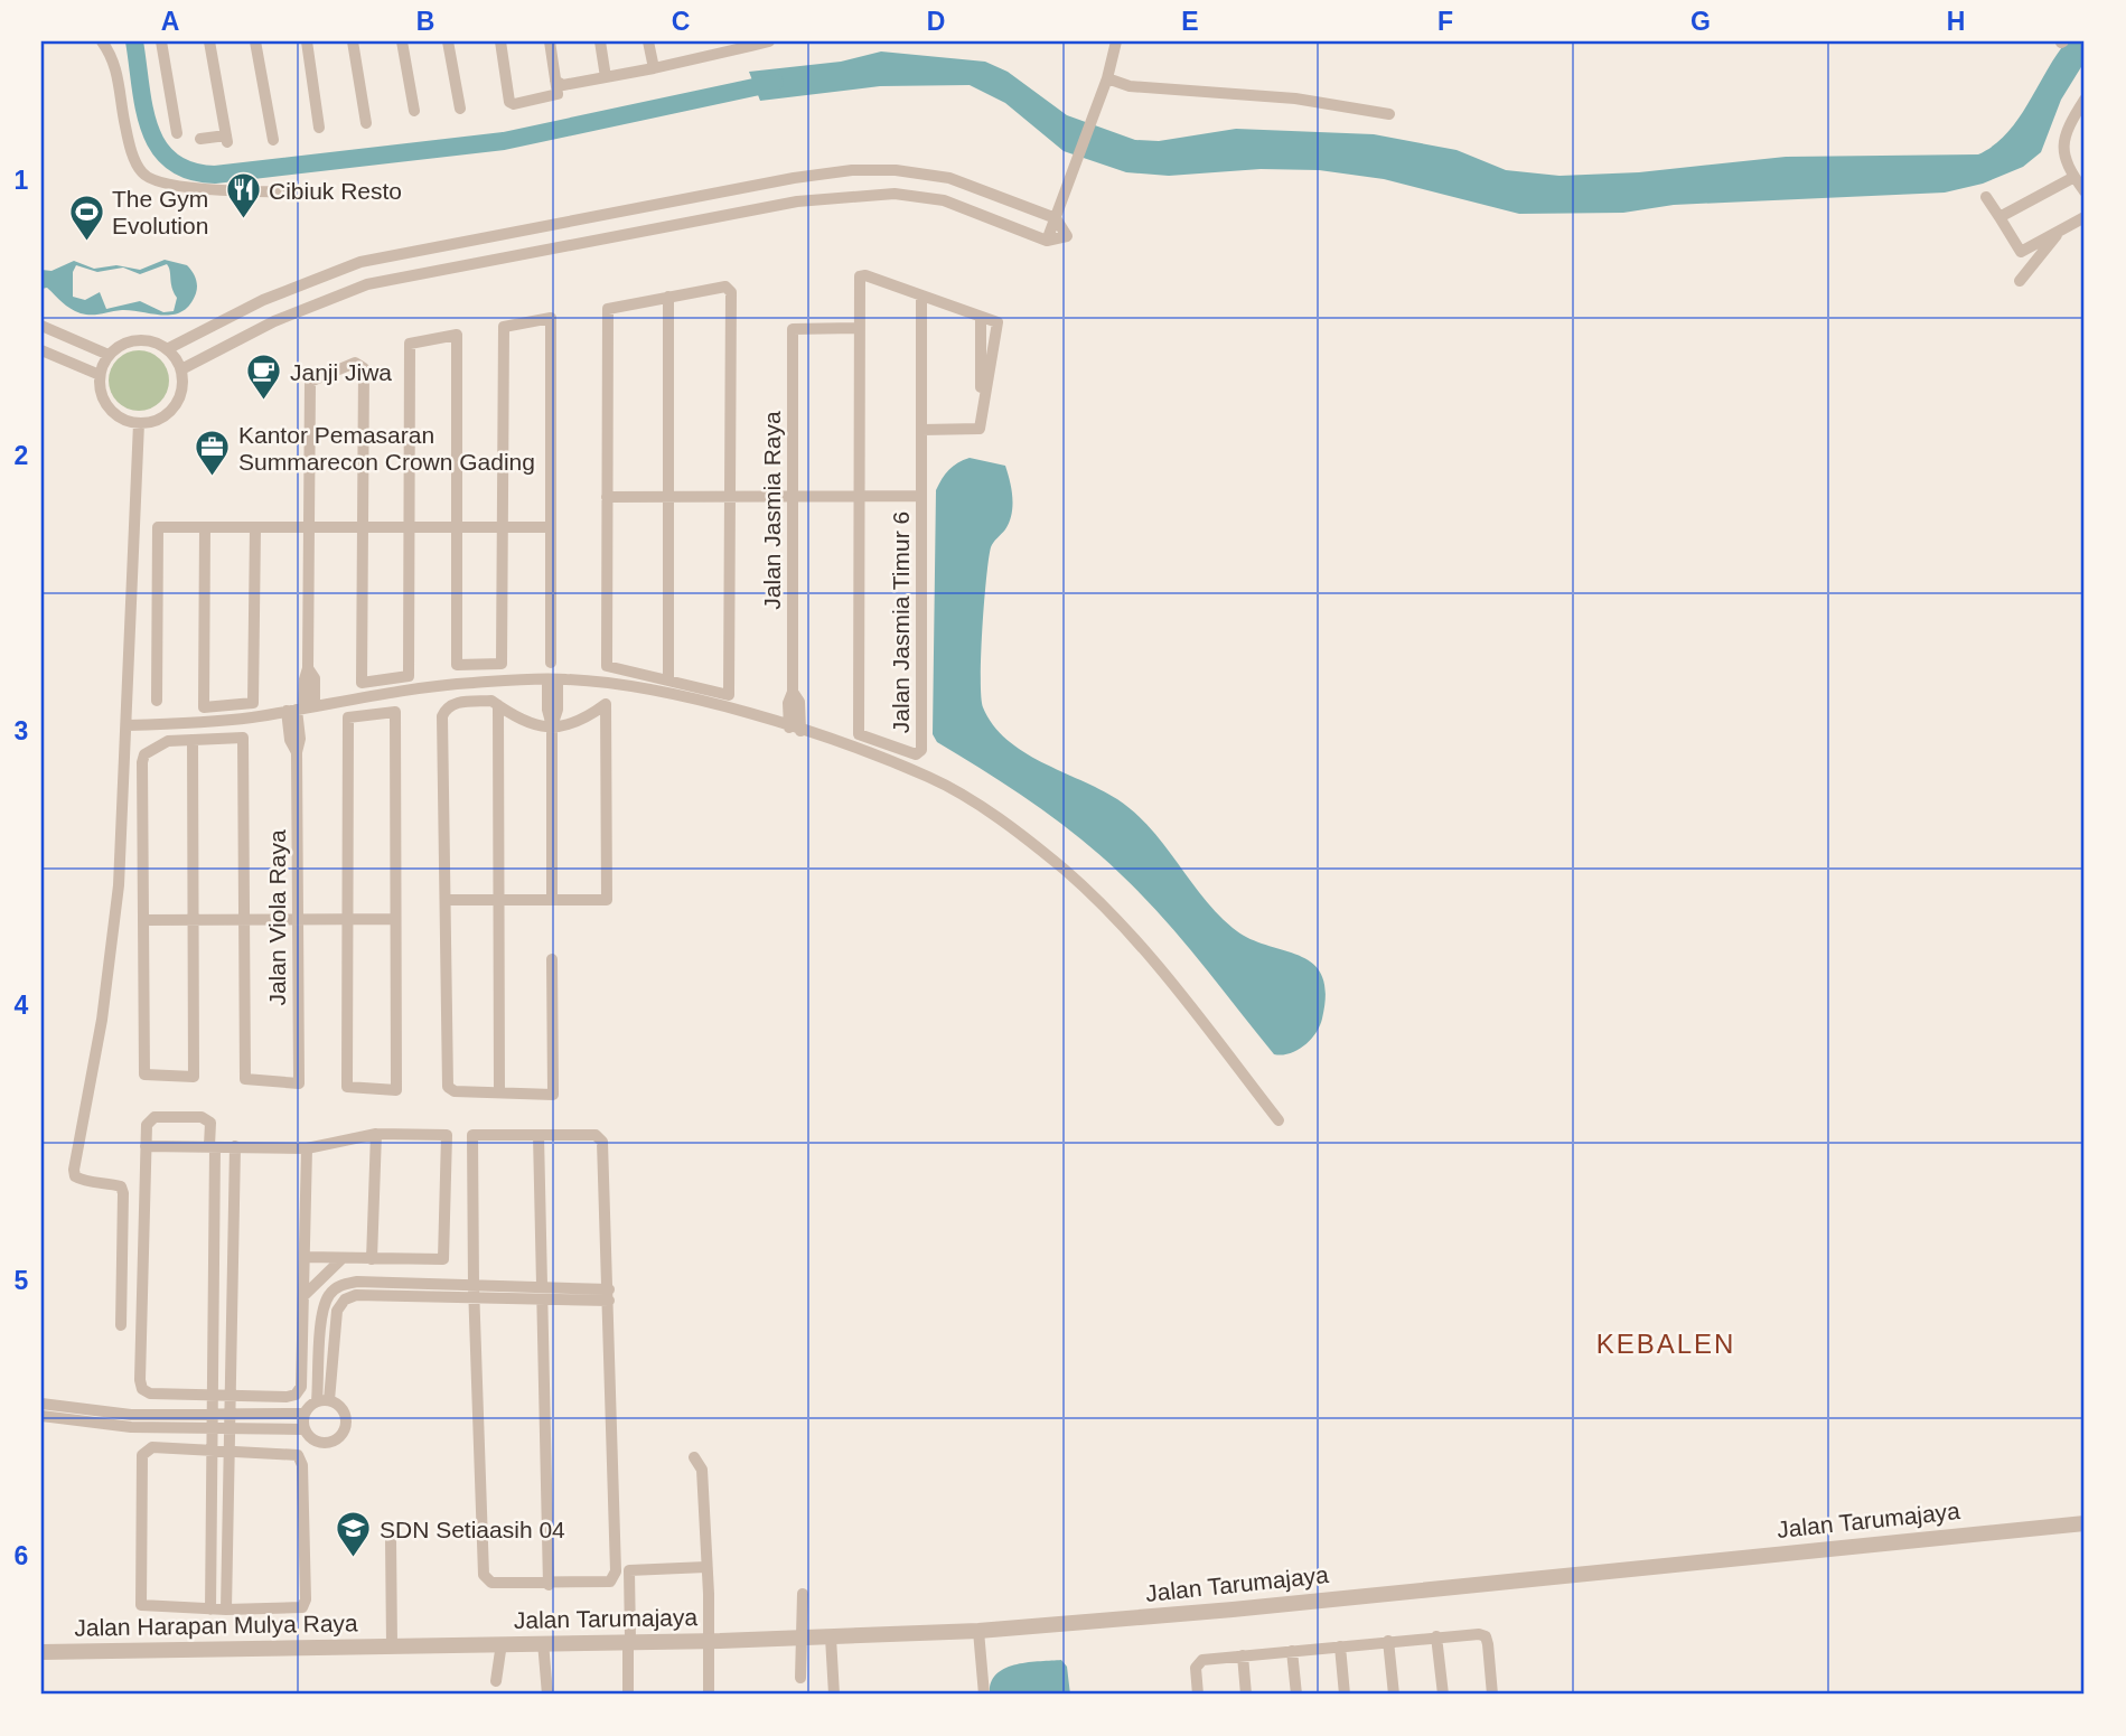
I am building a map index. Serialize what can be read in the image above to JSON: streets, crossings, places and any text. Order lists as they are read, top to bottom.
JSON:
{
  "streets": {
    "street": [
      "Jalan Jasmia Raya",
      "Jalan Jasmia Timur 6",
      "Jalan Viola Raya",
      "Jalan Tarumajaya",
      "Jalan Harapan Mulya Raya"
    ]
  },
  "crossings": [
    ["Jalan Tarumajaya", "Jalan Harapan Mulya Raya"]
  ],
  "districts": ["KEBALEN"],
  "places": {
    "restaurant": ["Cibiuk Resto"],
    "sports": ["The Gym Evolution"],
    "cafe": ["Janji Jiwa"],
    "office": ["Kantor Pemasaran Summarecon Crown Gading"],
    "school or university": ["SDN Setiaasih 04"]
  },
  "grid": {
    "columns": [
      "A",
      "B",
      "C",
      "D",
      "E",
      "F",
      "G",
      "H"
    ],
    "rows": [
      "1",
      "2",
      "3",
      "4",
      "5",
      "6"
    ]
  }
}
